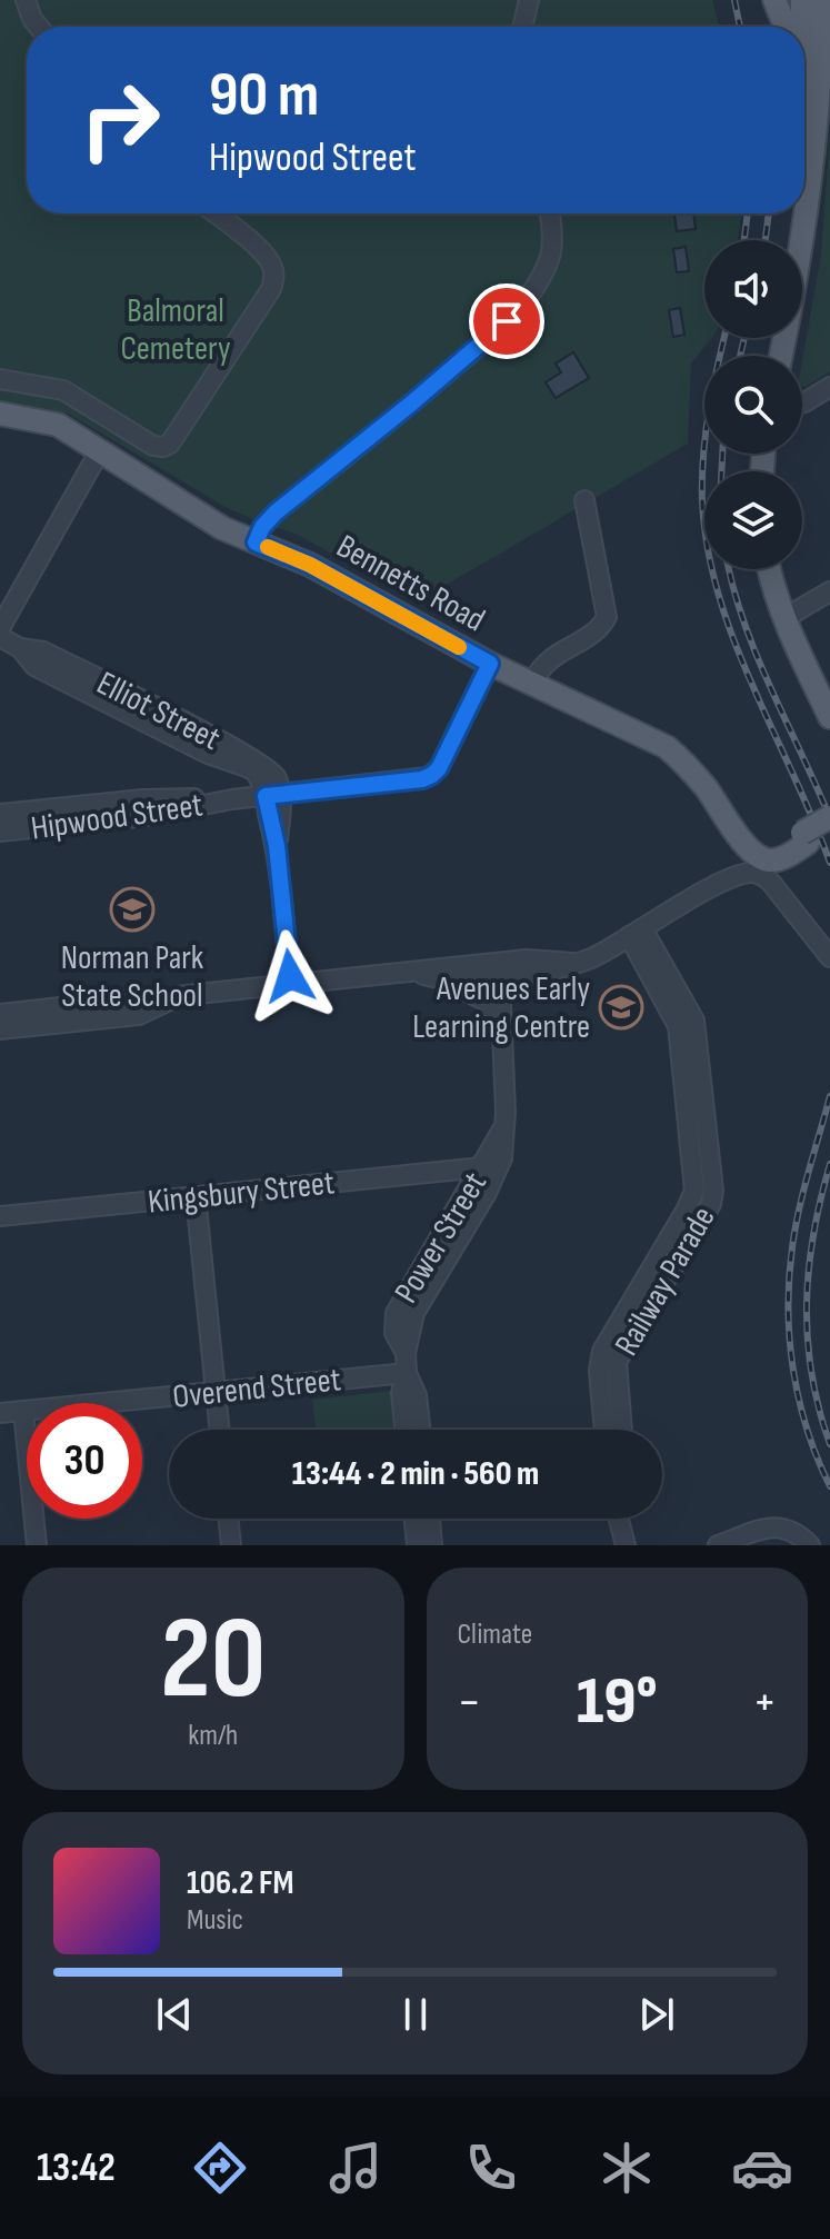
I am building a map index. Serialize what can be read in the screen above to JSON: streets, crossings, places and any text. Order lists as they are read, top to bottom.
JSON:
{
  "streets": {
    "main road": ["Bennetts Road"],
    "street": [
      "Elliot Street",
      "Hipwood Street",
      "Kingsbury Street",
      "Power Street",
      "Railway Parade",
      "Overend Street"
    ]
  },
  "crossings": [
    ["Bennetts Road", "Hipwood Street"],
    ["Elliot Street", "Hipwood Street"],
    ["Kingsbury Street", "Power Street"],
    ["Power Street", "Overend Street"]
  ],
  "parks": ["Balmoral Cemetery"],
  "places": {
    "school or university": ["Norman Park State School", "Avenues Early Learning Centre"]
  },
  "page": {
    "turn": ["90 m", "Hipwood Street"],
    "limit": "30",
    "trip": "13:44 · 2 min · 560 m",
    "tile": [
      ["20", "km/h"],
      "Climate"
    ],
    "heat": ["−", "19°", "+"],
    "song": ["106.2 FM", "Music"],
    "tabs": "13:42"
  }
}
